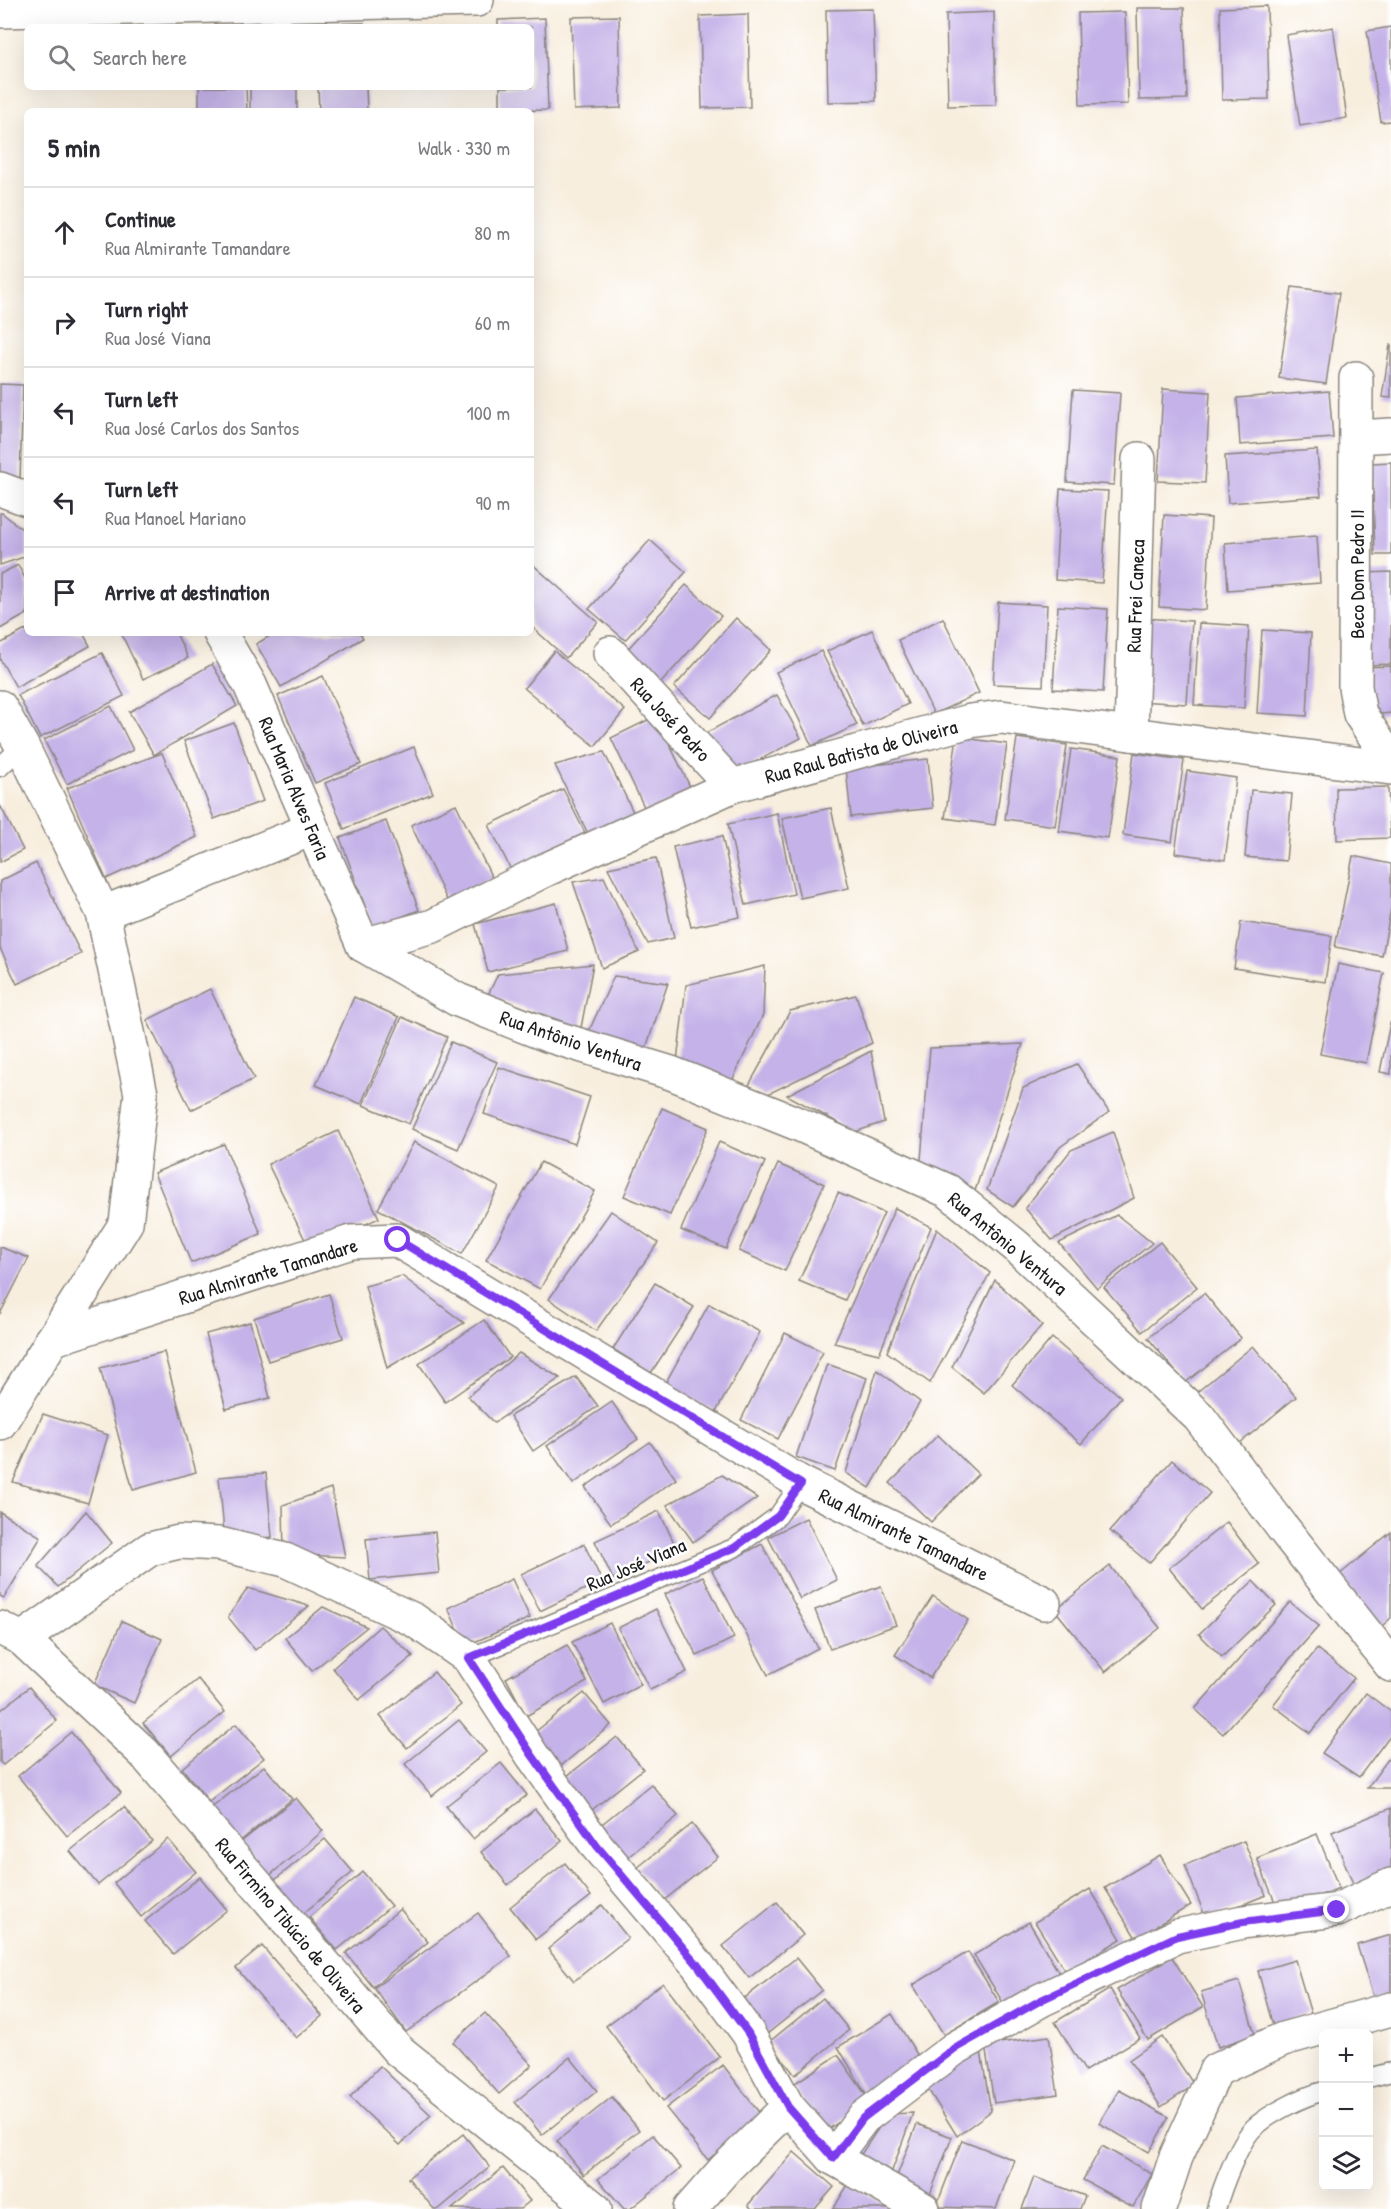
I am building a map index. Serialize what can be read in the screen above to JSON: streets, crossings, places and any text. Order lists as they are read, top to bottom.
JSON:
{
  "streets": {
    "street": [
      "Beco Dom Pedro II",
      "Rua Frei Caneca",
      "Rua José Pedro",
      "Rua Raul Batista de Oliveira",
      "Rua Maria Alves Faria",
      "Rua Antônio Ventura",
      "Rua Almirante Tamandare",
      "Rua Firmino Tibúcio de Oliveira"
    ],
    "lane": ["Rua José Viana"]
  },
  "crossings": [
    ["Rua Frei Caneca", "Rua Raul Batista de Oliveira"],
    ["Rua José Pedro", "Rua Raul Batista de Oliveira"],
    ["Rua Raul Batista de Oliveira", "Rua Maria Alves Faria"],
    ["Rua Raul Batista de Oliveira", "Rua Antônio Ventura"],
    ["Rua Maria Alves Faria", "Rua Antônio Ventura"],
    ["Rua Almirante Tamandare", "Rua José Viana"]
  ],
  "page": {
    "search": "Search here",
    "heading": ["5 min", "Walk · 330 m"],
    "list": [
      ["Continue", "Rua Almirante Tamandare", "80 m"],
      ["Turn right", "Rua José Viana", "60 m"],
      ["Turn left", "Rua José Carlos dos Santos", "100 m"],
      ["Turn left", "Rua Manoel Mariano", "90 m"],
      "Arrive at destination"
    ],
    "map_buttons": ["+", "−"]
  }
}
